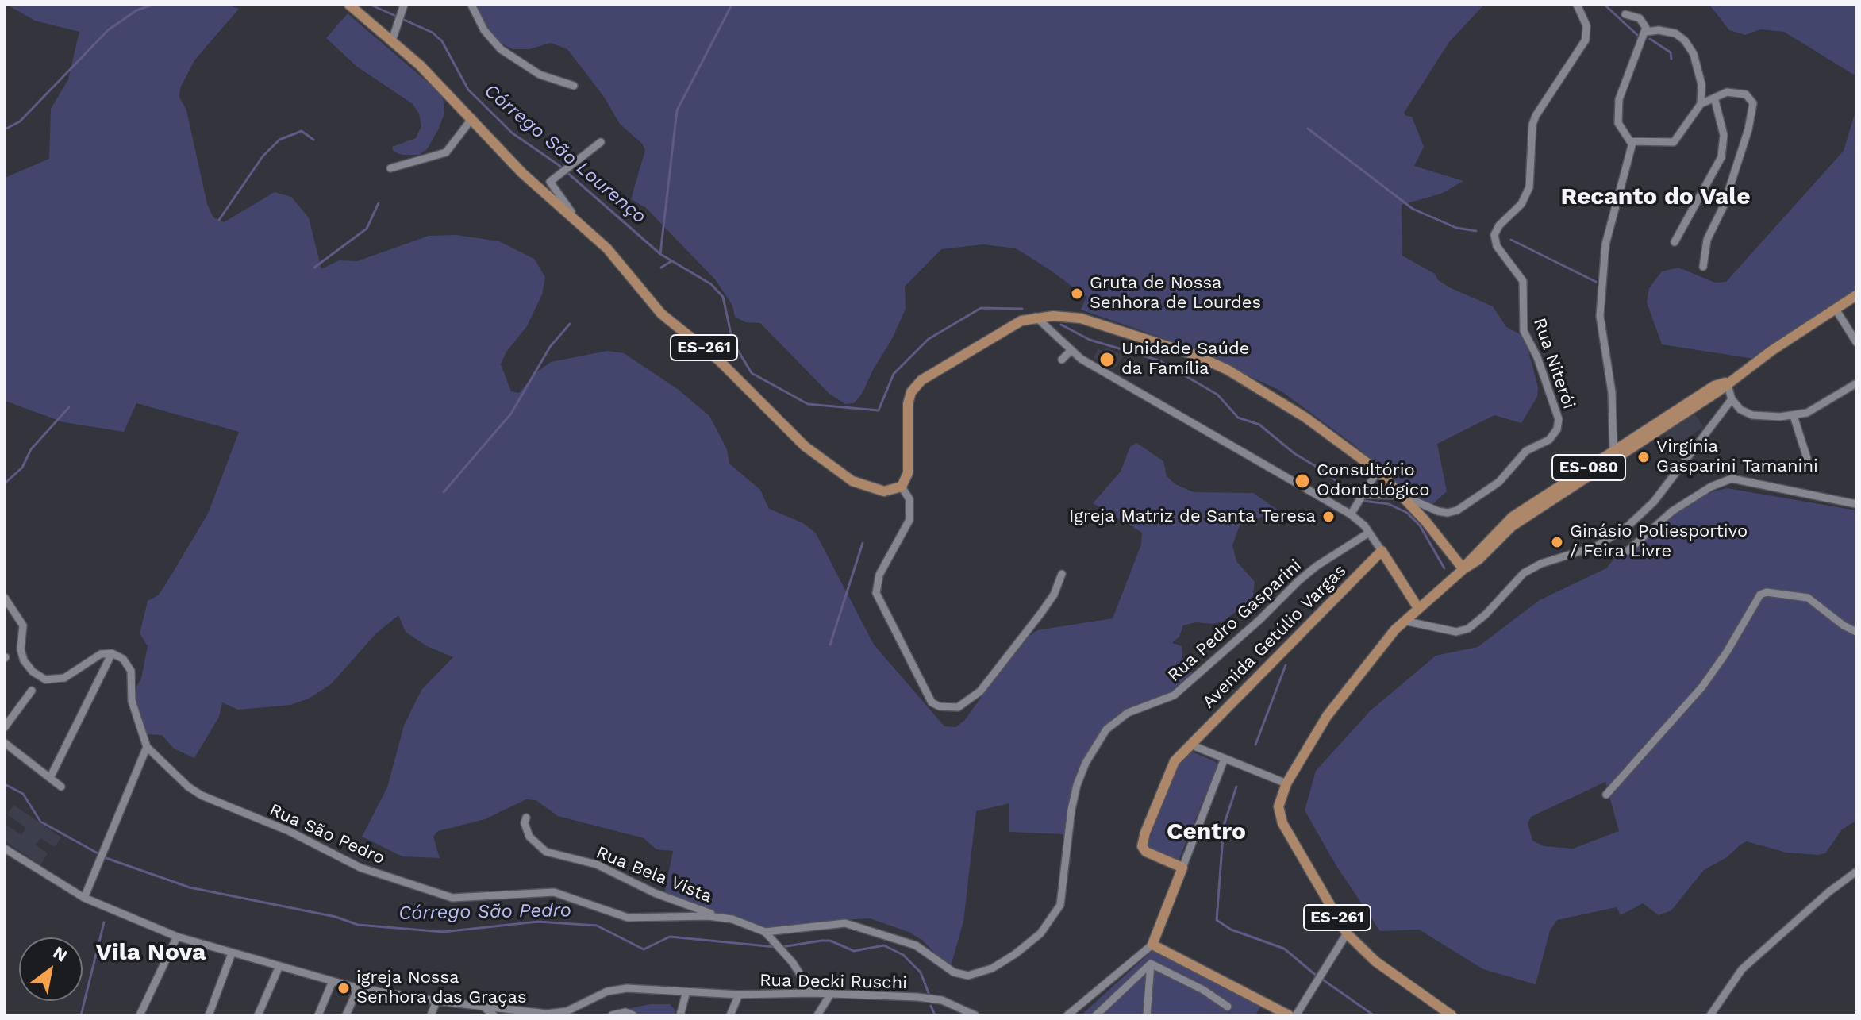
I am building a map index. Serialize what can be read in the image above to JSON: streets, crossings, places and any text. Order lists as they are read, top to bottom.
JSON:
{
  "streets": {
    "main road": ["ES-261", "ES-080", "Avenida Getúlio Vargas"],
    "street": [
      "Rua Niterói",
      "Rua Pedro Gasparini",
      "Rua São Pedro",
      "Rua Bela Vista",
      "Rua Decki Ruschi"
    ]
  },
  "crossings": [
    ["ES-261", "ES-080"],
    ["Rua Pedro Gasparini", "Rua São Pedro"],
    ["Rua São Pedro", "Rua Bela Vista"]
  ],
  "districts": ["Recanto do Vale", "Centro", "Vila Nova"],
  "water": ["Córrego São Lourenço", "Córrego São Pedro"],
  "places": [
    "Gruta de Nossa Senhora de Lourdes",
    "Unidade Saúde da Família",
    "Virgínia Gasparini Tamanini",
    "Consultório Odontológico",
    "Igreja Matriz de Santa Teresa",
    "Ginásio Poliesportivo / Feira Livre",
    "igreja Nossa Senhora das Graças"
  ],
  "north": "top right"
}
